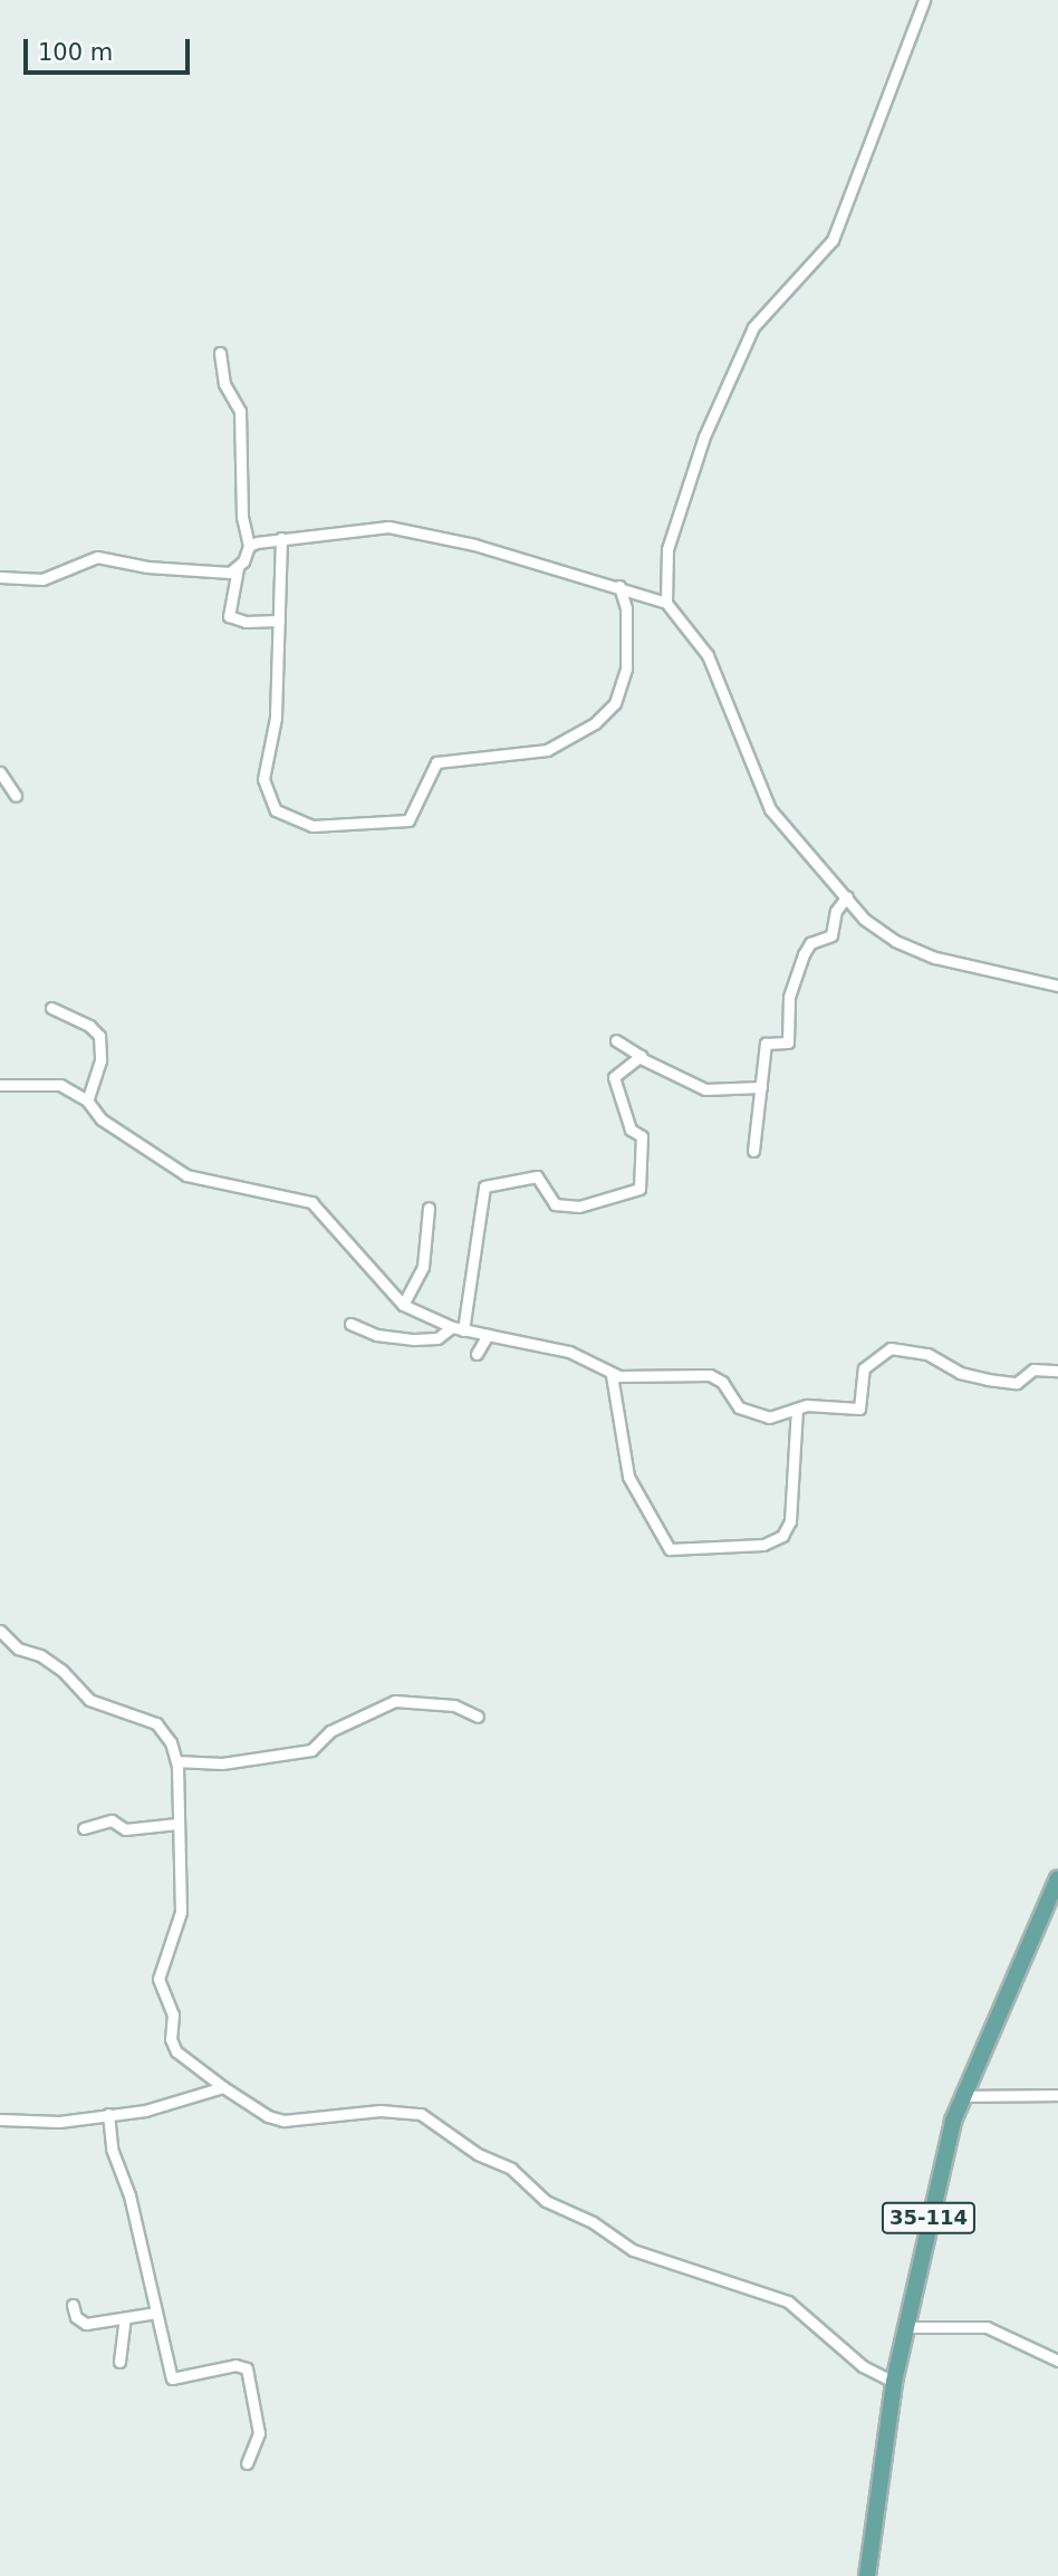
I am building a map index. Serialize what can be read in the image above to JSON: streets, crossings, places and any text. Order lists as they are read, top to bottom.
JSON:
{
  "streets": {
    "main road": ["35-114"]
  },
  "scale_bar": "100 m"
}
